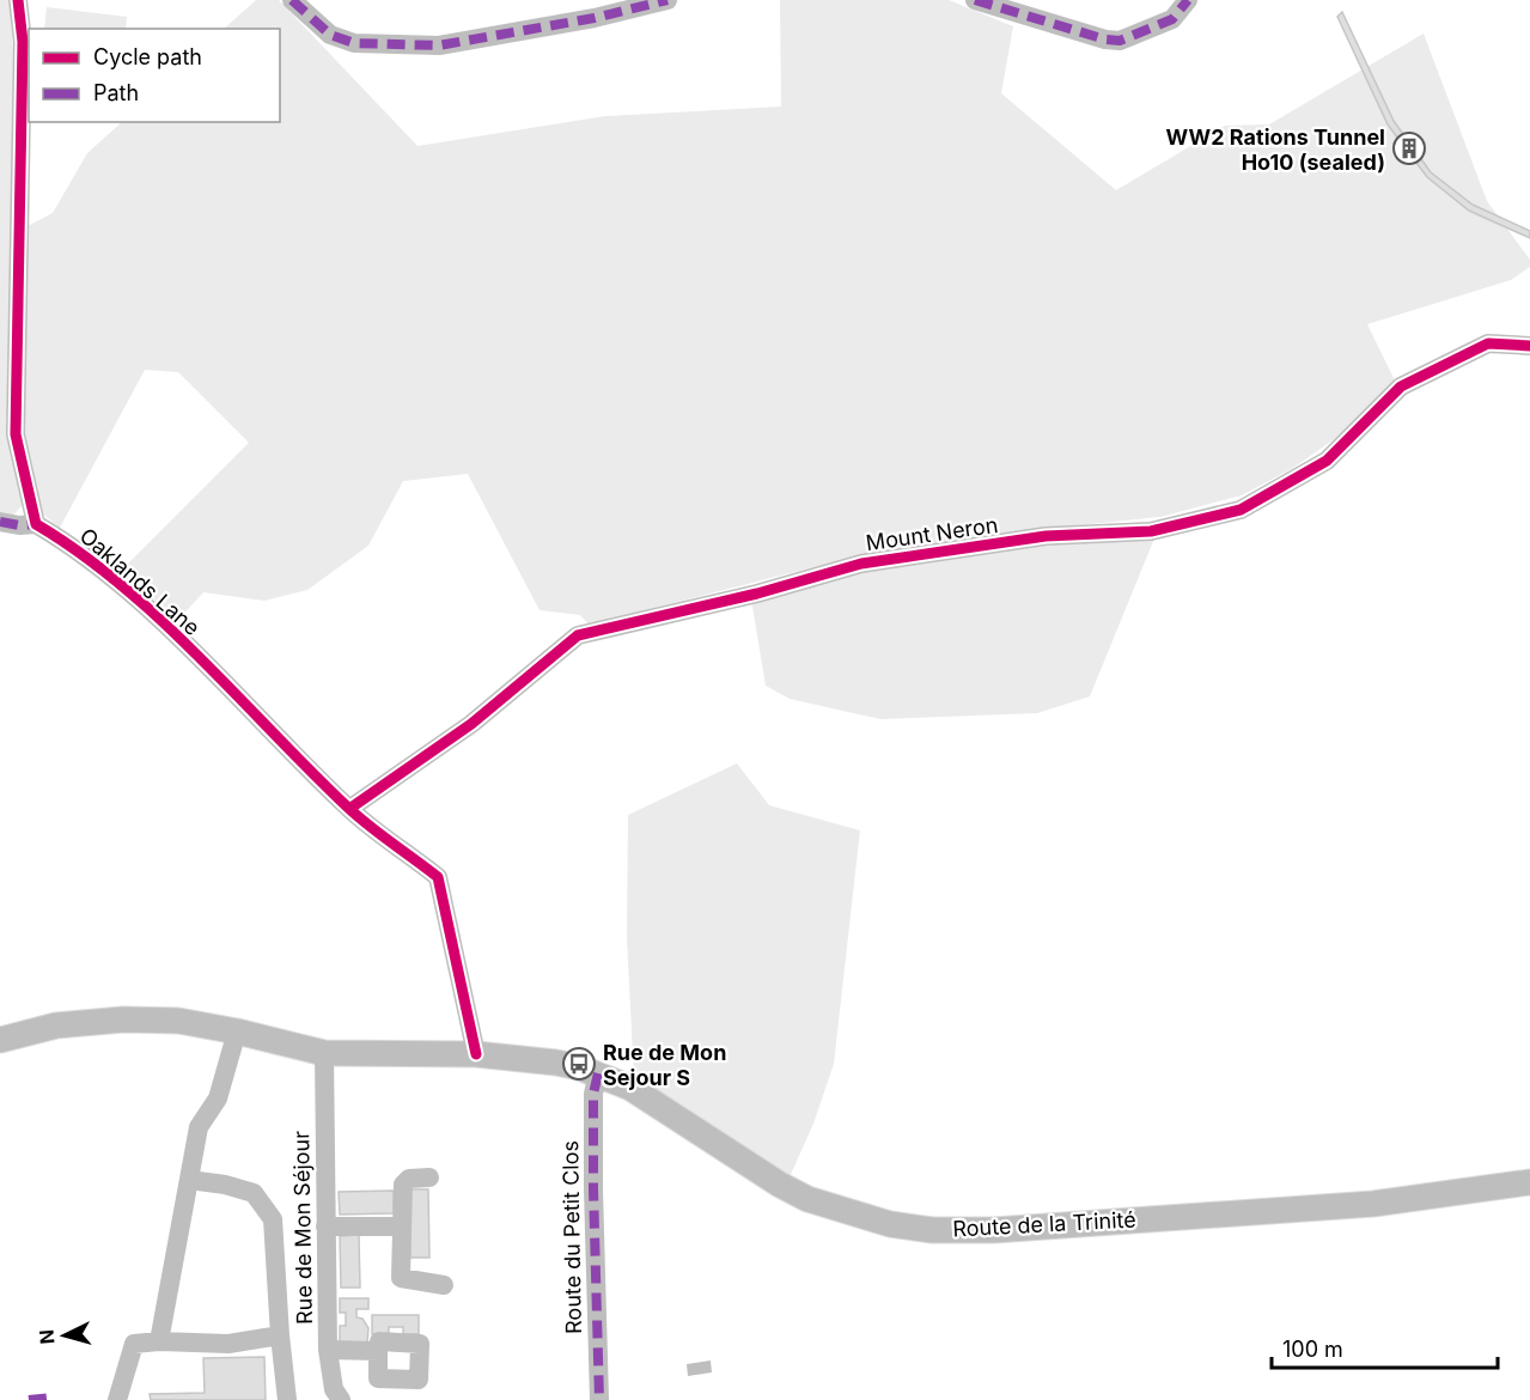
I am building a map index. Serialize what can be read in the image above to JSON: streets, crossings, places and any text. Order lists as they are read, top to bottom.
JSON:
{
  "streets": {
    "main road": ["Route de la Trinité"],
    "street": [
      "Mount Neron",
      "Oaklands Lane",
      "Rue de Mon Séjour",
      "Route du Petit Clos"
    ]
  },
  "crossings": [
    ["Mount Neron", "Oaklands Lane"],
    ["Oaklands Lane", "Route de la Trinité"],
    ["Route de la Trinité", "Rue de Mon Séjour"],
    ["Route de la Trinité", "Route du Petit Clos"]
  ],
  "places": {
    "building": ["WW2 Rations Tunnel Ho10 (sealed)"],
    "bus stop": ["Rue de Mon Sejour S"]
  },
  "legend": ["Cycle path", "Path"],
  "scale_bar": "100 m",
  "north": "left"
}
